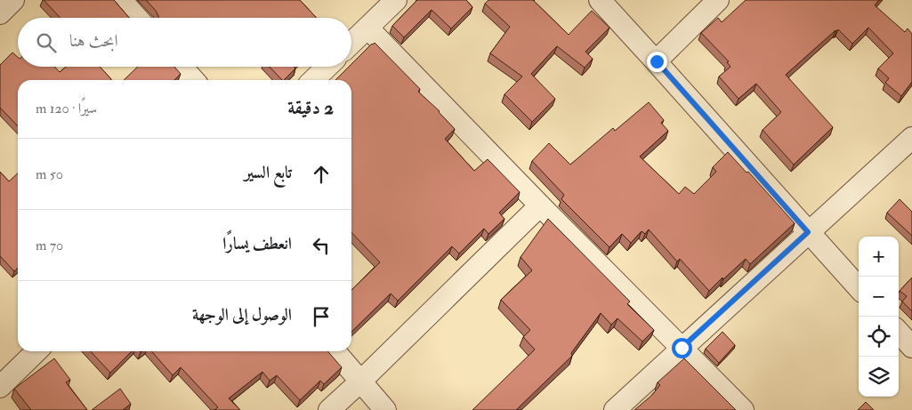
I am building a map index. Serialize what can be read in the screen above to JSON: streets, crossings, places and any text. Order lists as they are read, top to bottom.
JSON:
{
  "page": {
    "search": "ابحث هنا",
    "heading": ["2 دقيقة", "سيرًا · 120 m"],
    "list": [
      ["تابع السير", "50 m"],
      ["انعطف يسارًا", "70 m"],
      "الوصول إلى الوجهة"
    ],
    "map_buttons": ["+", "−"]
  }
}
